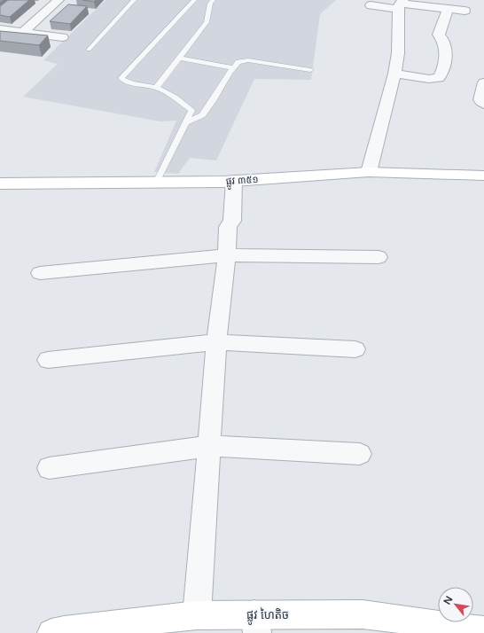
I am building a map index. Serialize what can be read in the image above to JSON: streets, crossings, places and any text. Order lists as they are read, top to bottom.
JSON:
{
  "streets": {
    "street": ["ផ្លូវ ៣៥១", "ផ្លូវ ហៃតិច"]
  },
  "north": "top left"
}
